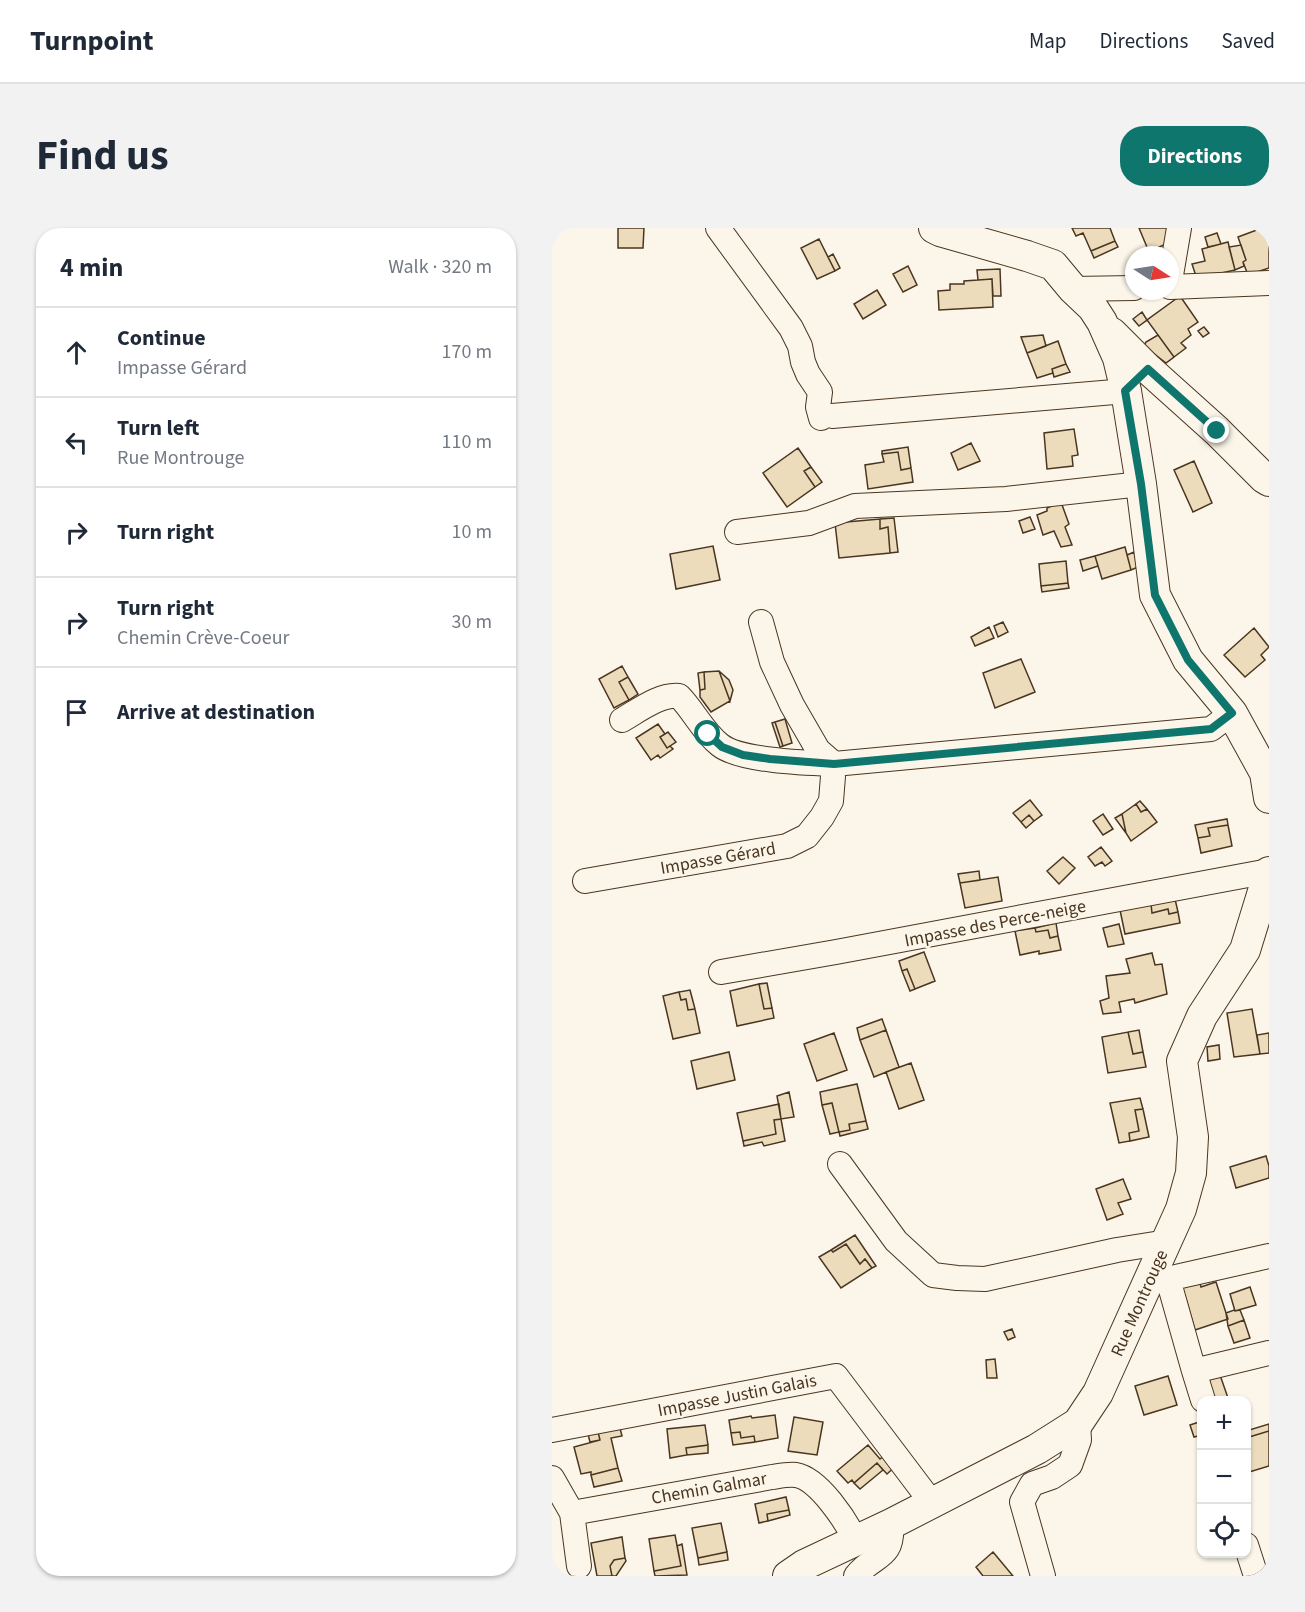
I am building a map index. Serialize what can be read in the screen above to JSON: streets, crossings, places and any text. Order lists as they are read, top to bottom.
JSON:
{
  "streets": {
    "main road": ["Rue Montrouge"],
    "street": [
      "Impasse Gérard",
      "Impasse des Perce-neige",
      "Impasse Justin Galais",
      "Chemin Galmar"
    ]
  },
  "crossings": [
    ["Impasse des Perce-neige", "Rue Montrouge"],
    ["Rue Montrouge", "Impasse Justin Galais"],
    ["Rue Montrouge", "Chemin Galmar"]
  ],
  "north": "right",
  "page": {
    "header": "Turnpoint",
    "nav": ["Map", "Directions", "Saved"],
    "title": "Find us",
    "buttons": "Directions",
    "heading": ["4 min", "Walk · 320 m"],
    "list": [
      ["Continue", "Impasse Gérard", "170 m"],
      ["Turn left", "Rue Montrouge", "110 m"],
      ["Turn right", "10 m"],
      ["Turn right", "Chemin Crève-Coeur", "30 m"],
      "Arrive at destination"
    ],
    "map_buttons": ["+", "−"]
  }
}
